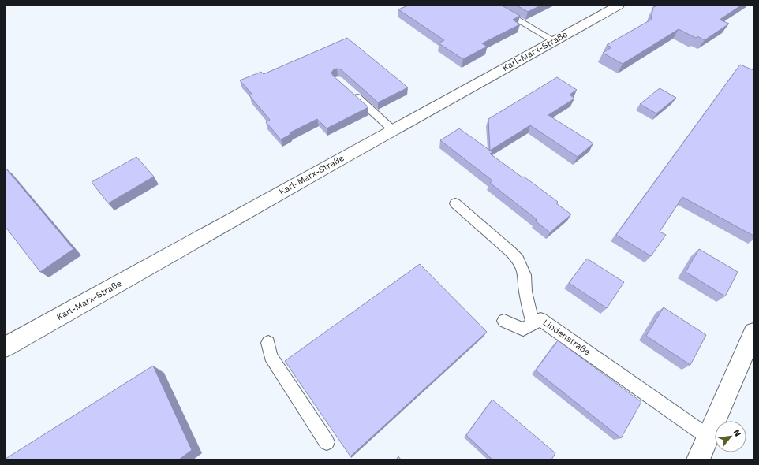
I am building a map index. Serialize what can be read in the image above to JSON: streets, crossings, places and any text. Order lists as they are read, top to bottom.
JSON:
{
  "streets": {
    "main road": ["Karl-Marx-Straße"],
    "lane": ["Lindenstraße"]
  },
  "north": "top right"
}
